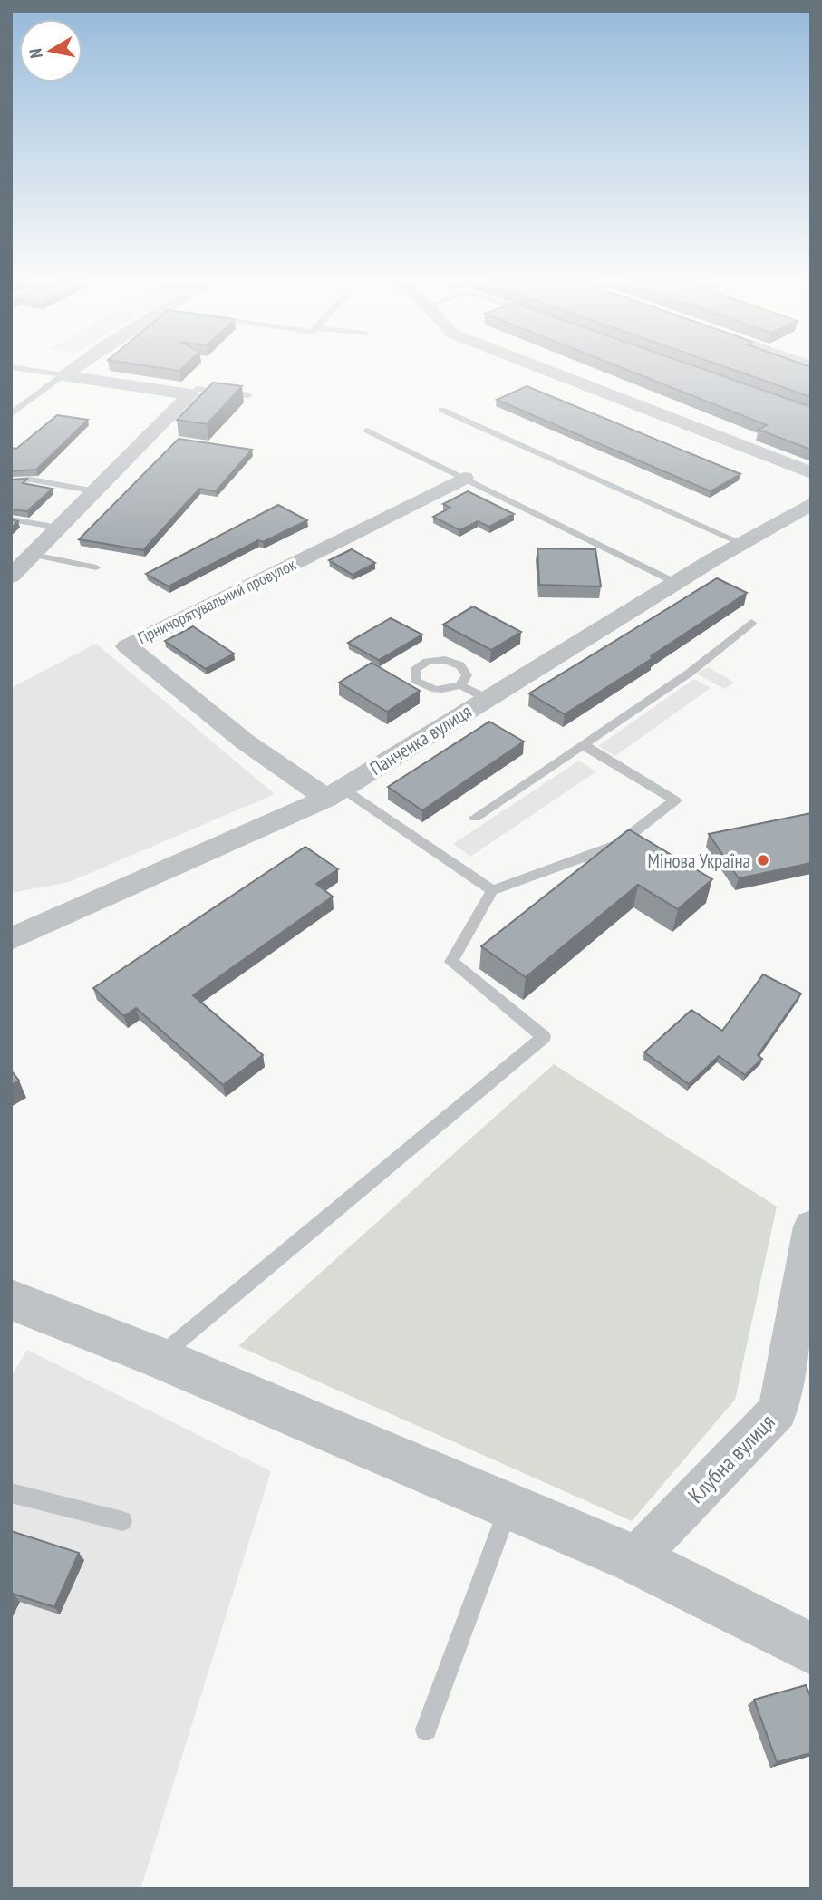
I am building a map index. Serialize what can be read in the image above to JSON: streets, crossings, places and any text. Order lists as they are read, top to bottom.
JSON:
{
  "streets": {
    "street": ["Гірничорятувальний провулок", "Панченка вулиця", "Клубна вулиця"]
  },
  "crossings": [
    ["Гірничорятувальний провулок", "Панченка вулиця"]
  ],
  "places": ["Мінова Україна"],
  "north": "left"
}
